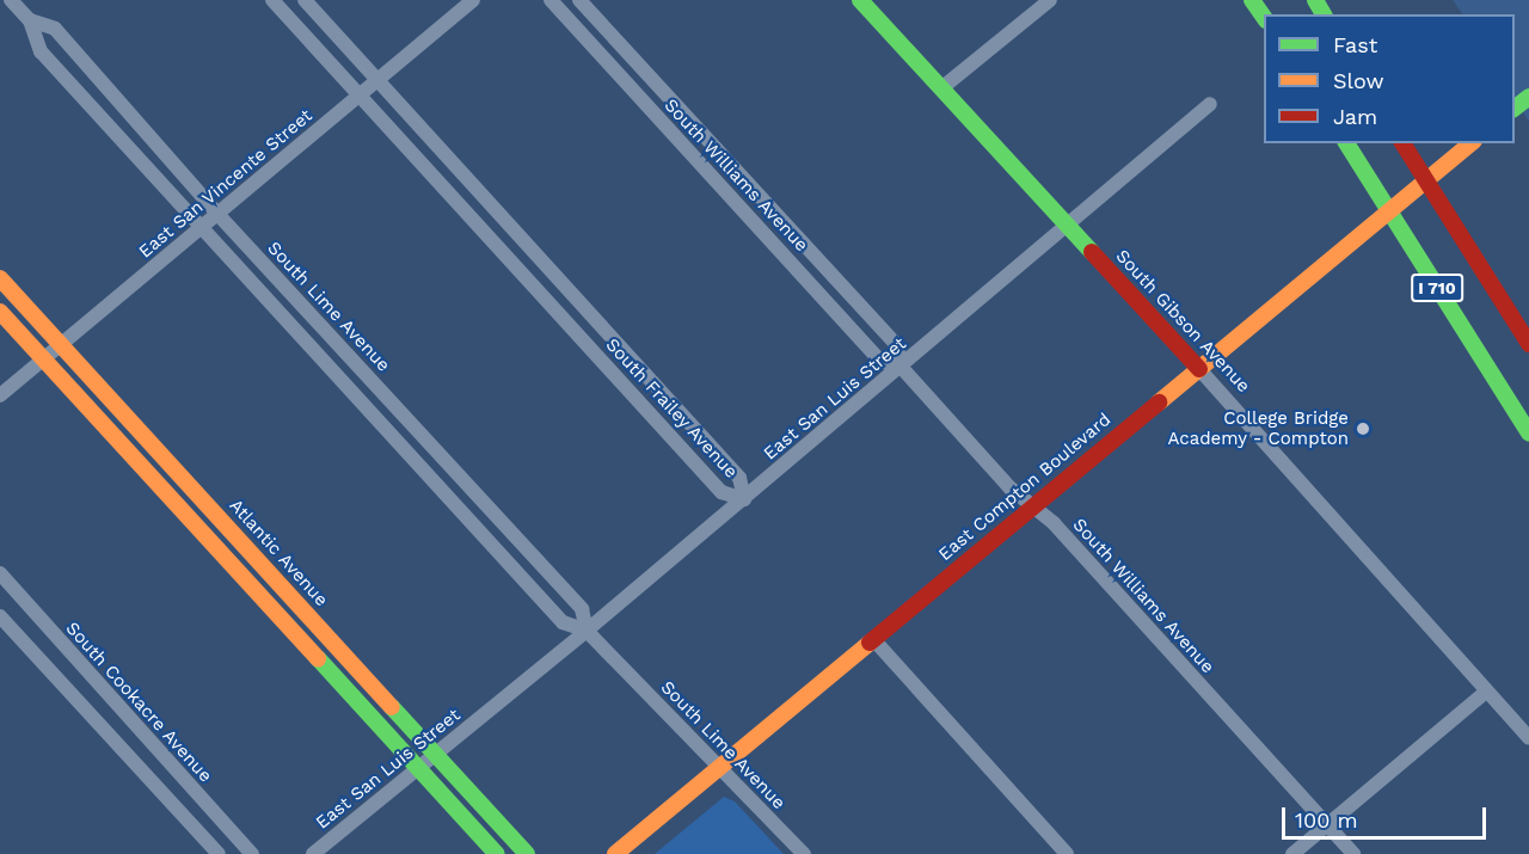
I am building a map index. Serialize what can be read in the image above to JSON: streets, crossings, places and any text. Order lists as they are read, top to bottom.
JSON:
{
  "streets": {
    "main road": [
      "I 710",
      "South Gibson Avenue",
      "East Compton Boulevard",
      "Atlantic Avenue"
    ],
    "street": [
      "South Williams Avenue",
      "East San Vincente Street",
      "South Lime Avenue",
      "East San Luis Street",
      "South Frailey Avenue",
      "South Cookacre Avenue"
    ]
  },
  "crossings": [
    ["South Williams Avenue", "East San Luis Street"],
    ["South Williams Avenue", "East Compton Boulevard"],
    ["East San Vincente Street", "South Lime Avenue"],
    ["East San Vincente Street", "South Frailey Avenue"],
    ["East San Vincente Street", "Atlantic Avenue"],
    ["South Lime Avenue", "East San Luis Street"],
    ["South Lime Avenue", "East Compton Boulevard"],
    ["South Gibson Avenue", "East San Luis Street"],
    ["South Gibson Avenue", "East Compton Boulevard"],
    ["East San Luis Street", "South Frailey Avenue"],
    ["East San Luis Street", "Atlantic Avenue"]
  ],
  "places": ["College Bridge Academy - Compton"],
  "legend": ["Fast", "Slow", "Jam"],
  "scale_bar": "100 m"
}
